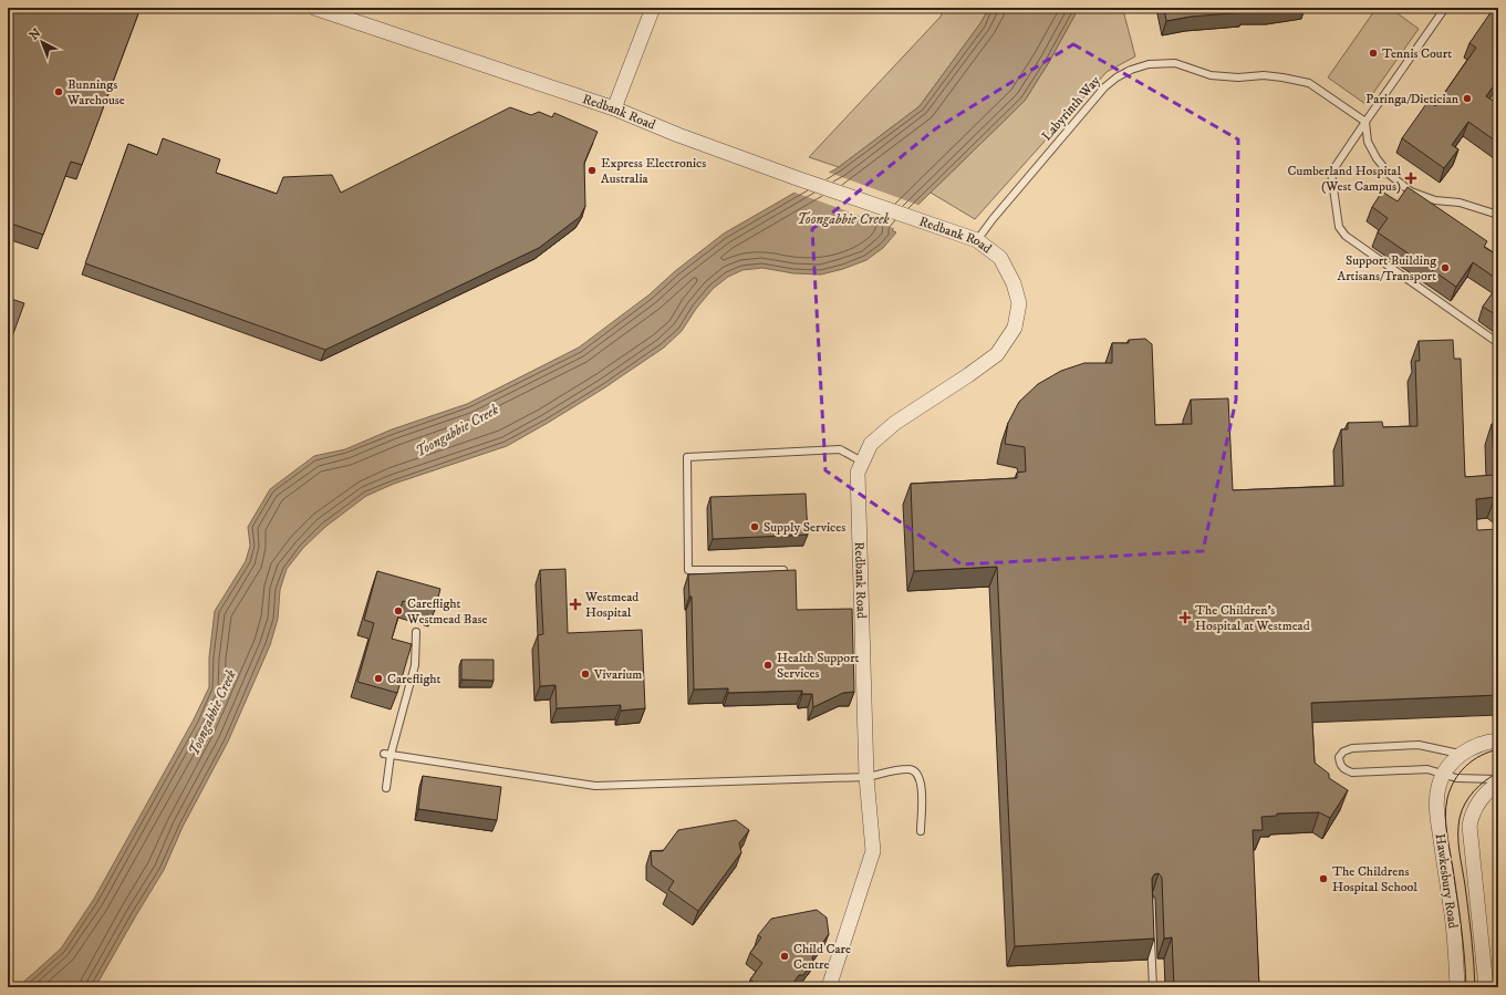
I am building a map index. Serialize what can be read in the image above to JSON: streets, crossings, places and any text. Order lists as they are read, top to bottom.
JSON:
{
  "streets": {
    "street": ["Redbank Road", "Hawkesbury Road"],
    "lane": ["Labyrinth Way"]
  },
  "crossings": [
    ["Labyrinth Way", "Redbank Road"]
  ],
  "water": ["Toongabbie Creek"],
  "places": {
    "other": [
      "Tennis Court",
      "Bunnings Warehouse",
      "Paringa/Dietician",
      "Express Electronics Australia",
      "Support Building Artisans/Transport",
      "Supply Services",
      "Careflight Westmead Base",
      "Health Support Services",
      "Vivarium",
      "Careflight",
      "The Childrens Hospital School",
      "Child Care Centre"
    ],
    "health": ["Cumberland Hospital (West Campus)", "Westmead Hospital", "The Children's Hospital at Westmead"]
  },
  "north": "top left"
}
